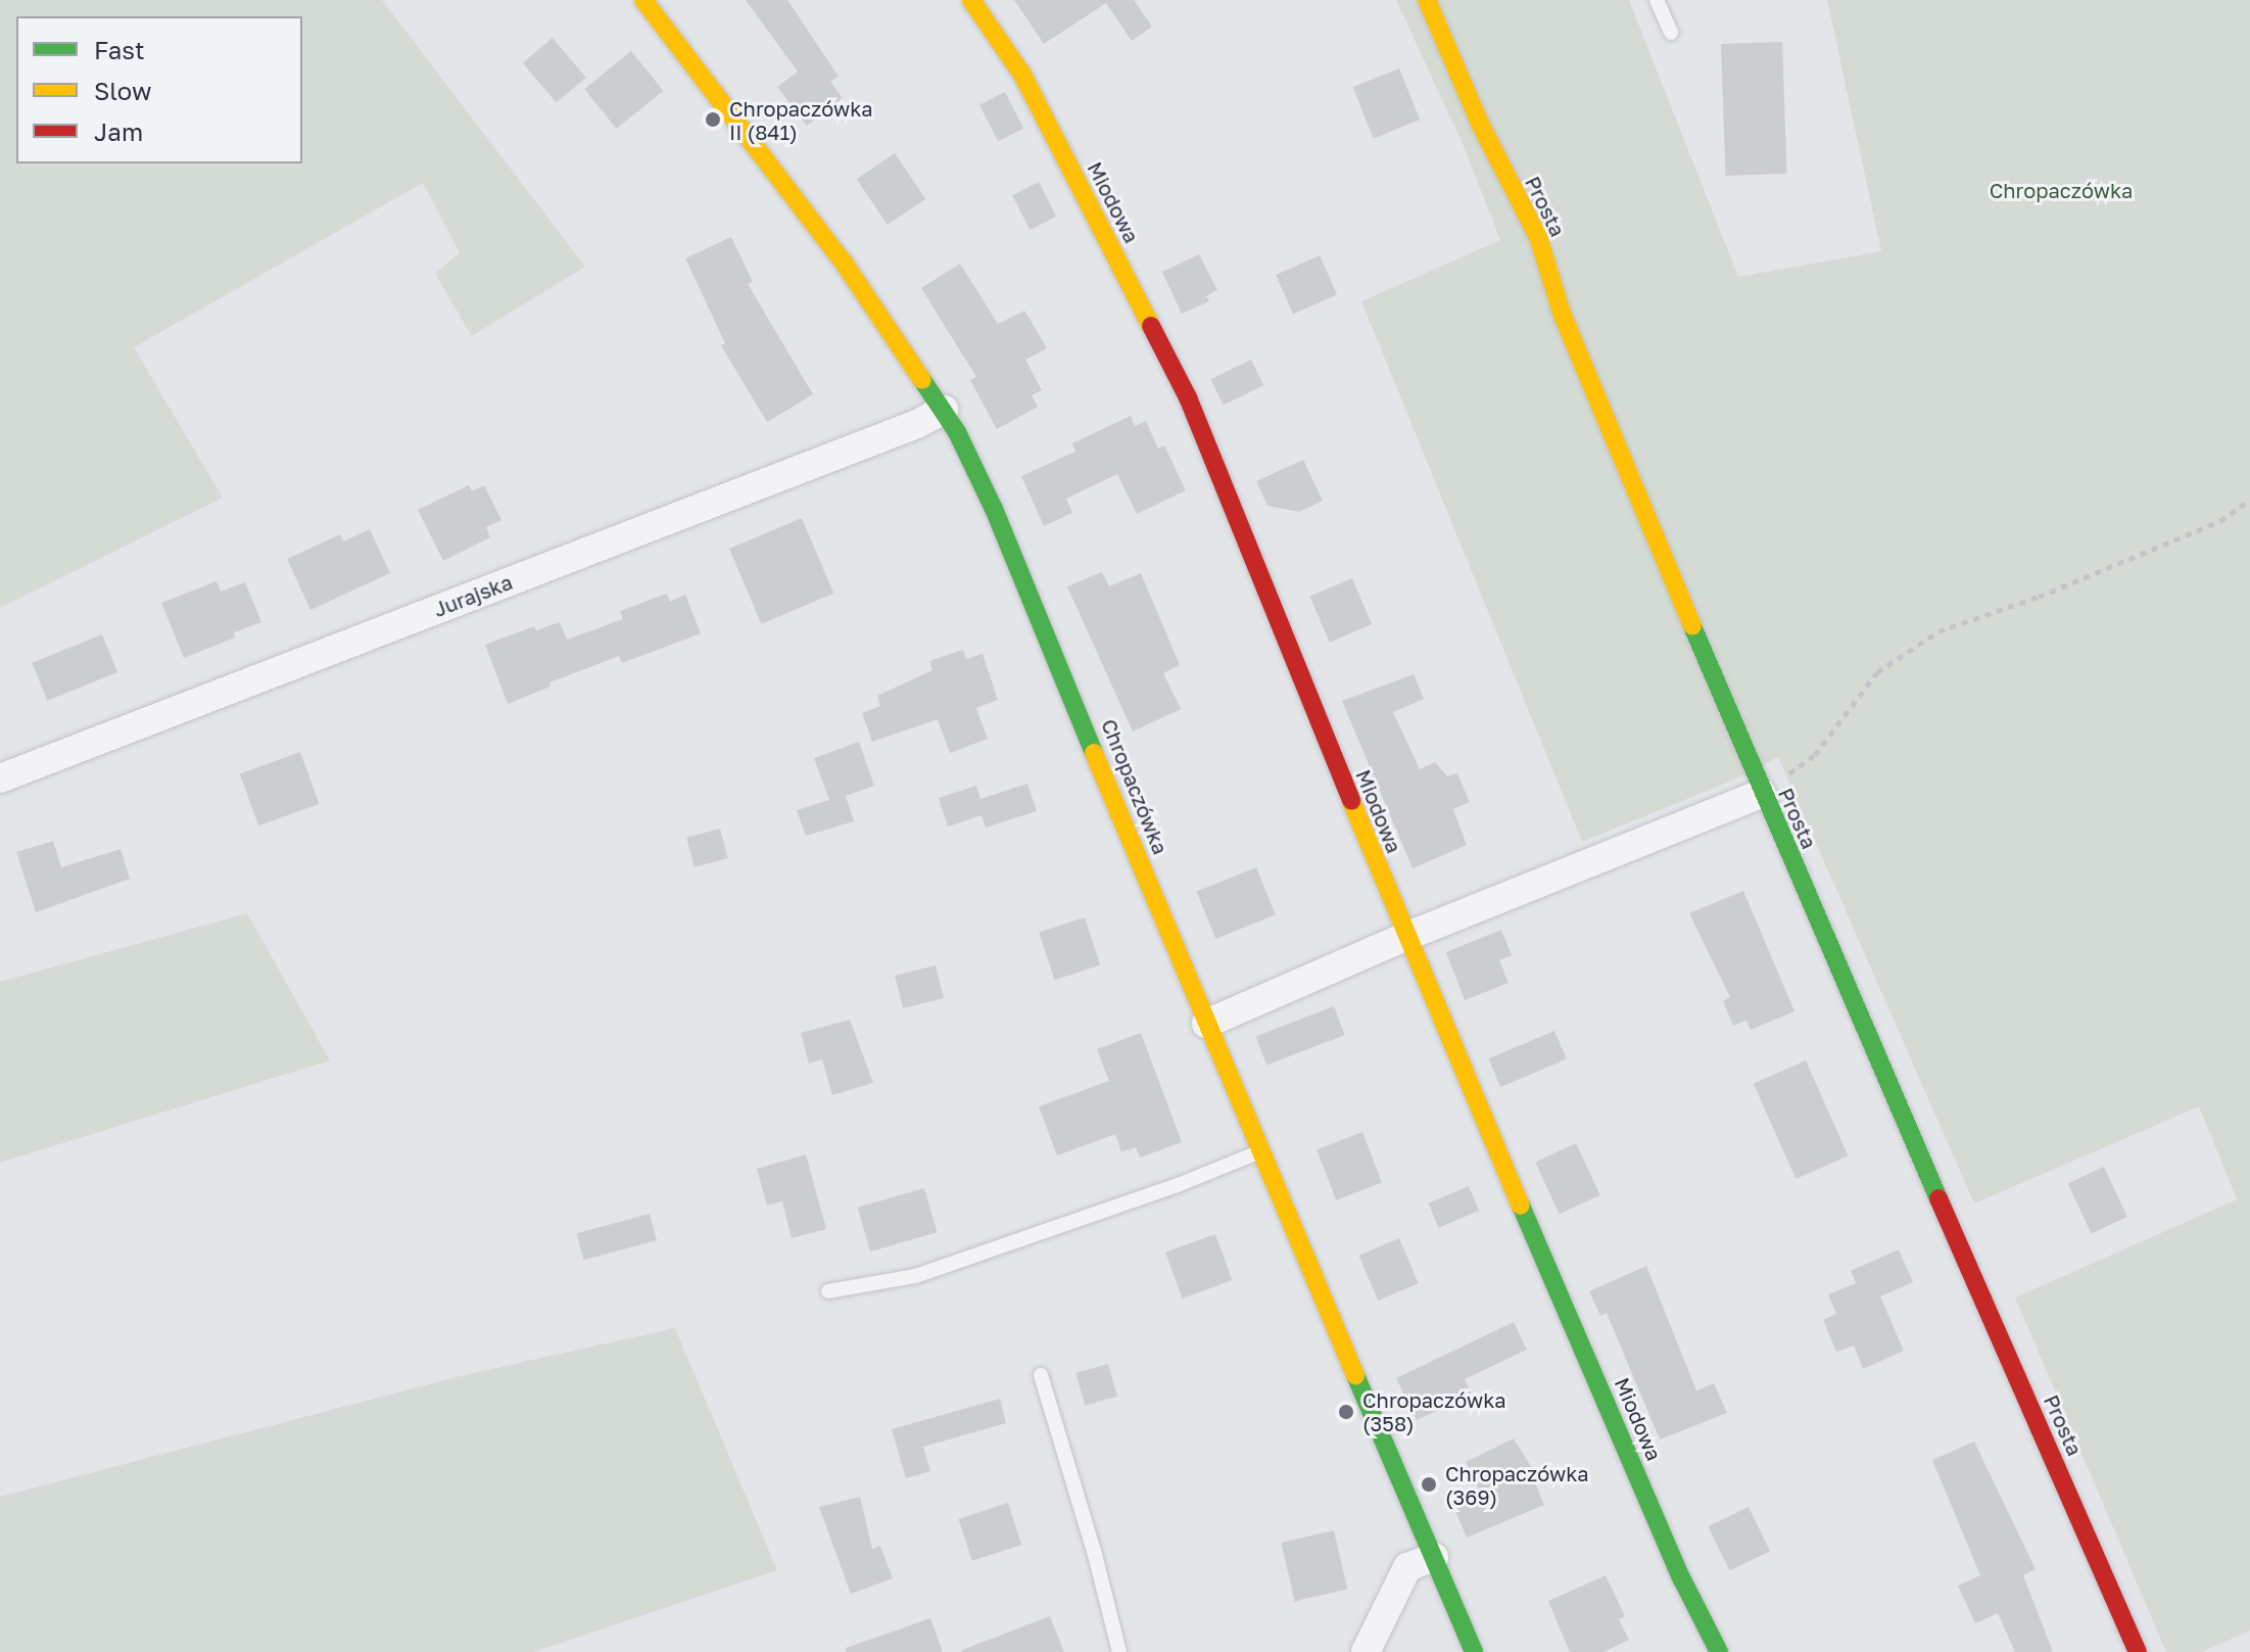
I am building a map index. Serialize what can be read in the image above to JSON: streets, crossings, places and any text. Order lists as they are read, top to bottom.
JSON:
{
  "streets": {
    "street": [
      "Miodowa",
      "Prosta",
      "Jurajska",
      "Chropaczówka"
    ]
  },
  "crossings": [
    ["Jurajska", "Chropaczówka"]
  ],
  "parks": ["Chropaczówka"],
  "places": ["Chropaczówka II (841)", "Chropaczówka (358)", "Chropaczówka (369)"],
  "legend": ["Fast", "Slow", "Jam"]
}
